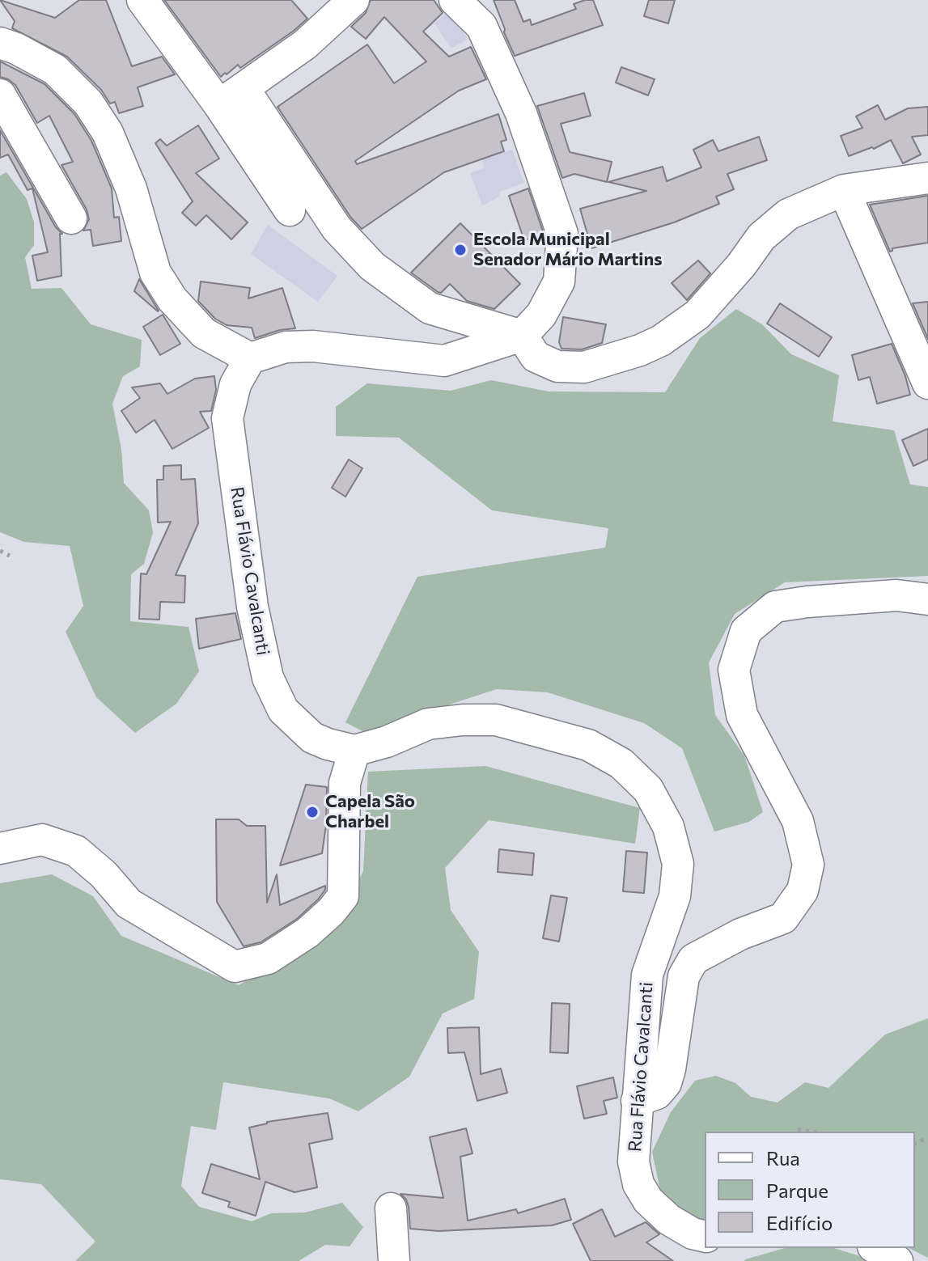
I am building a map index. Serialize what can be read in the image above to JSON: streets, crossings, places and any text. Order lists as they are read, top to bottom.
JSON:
{
  "streets": {
    "street": ["Rua Flávio Cavalcanti"]
  },
  "places": ["Escola Municipal Senador Mário Martins", "Capela São Charbel"],
  "legend": ["Rua", "Parque", "Edifício"]
}
